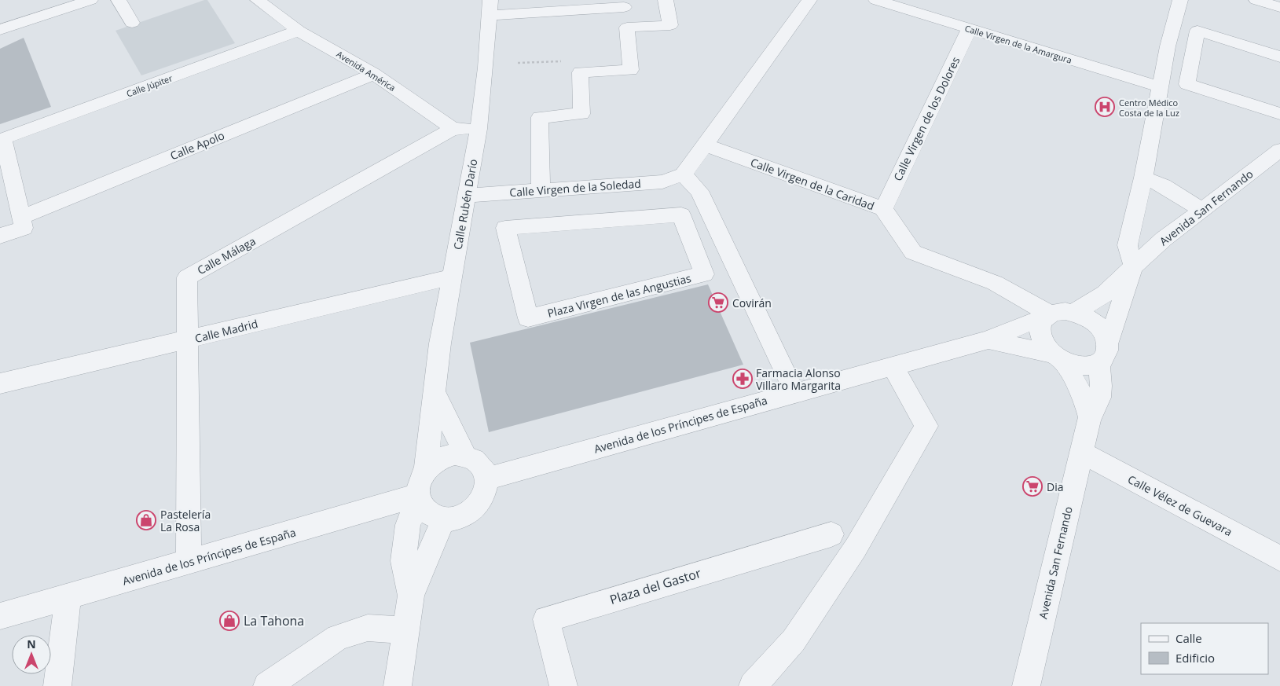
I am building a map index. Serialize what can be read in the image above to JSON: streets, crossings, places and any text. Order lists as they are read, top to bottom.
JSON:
{
  "streets": {
    "street": [
      "Calle Virgen de la Amargura",
      "Avenida América",
      "Calle Júpiter",
      "Calle Virgen de los Dolores",
      "Calle Apolo",
      "Calle Virgen de la Caridad",
      "Calle Virgen de la Soledad",
      "Calle Rubén Darío",
      "Avenida San Fernando",
      "Calle Málaga",
      "Plaza Virgen de las Angustias",
      "Calle Madrid",
      "Avenida de los Príncipes de España",
      "Calle Vélez de Guevara",
      "Plaza del Gastor"
    ]
  },
  "crossings": [
    ["Calle Virgen de la Amargura", "Calle Virgen de los Dolores"],
    ["Avenida América", "Calle Júpiter"],
    ["Avenida América", "Calle Apolo"],
    ["Avenida América", "Calle Málaga"],
    ["Calle Virgen de los Dolores", "Calle Virgen de la Caridad"],
    ["Calle Virgen de la Caridad", "Avenida San Fernando"],
    ["Calle Virgen de la Caridad", "Avenida de los Príncipes de España"],
    ["Calle Virgen de la Soledad", "Calle Rubén Darío"],
    ["Calle Rubén Darío", "Calle Madrid"],
    ["Calle Rubén Darío", "Avenida de los Príncipes de España"],
    ["Avenida San Fernando", "Avenida de los Príncipes de España"],
    ["Avenida San Fernando", "Calle Vélez de Guevara"],
    ["Calle Málaga", "Calle Madrid"],
    ["Calle Málaga", "Avenida de los Príncipes de España"]
  ],
  "places": {
    "hospital": ["Centro Médico Costa de la Luz"],
    "supermarket": ["Covirán", "Dia"],
    "pharmacy": ["Farmacia Alonso Villaro Margarita"],
    "shop": ["Pastelería La Rosa", "La Tahona"]
  },
  "legend": ["Calle", "Edificio"],
  "north": "top"
}
